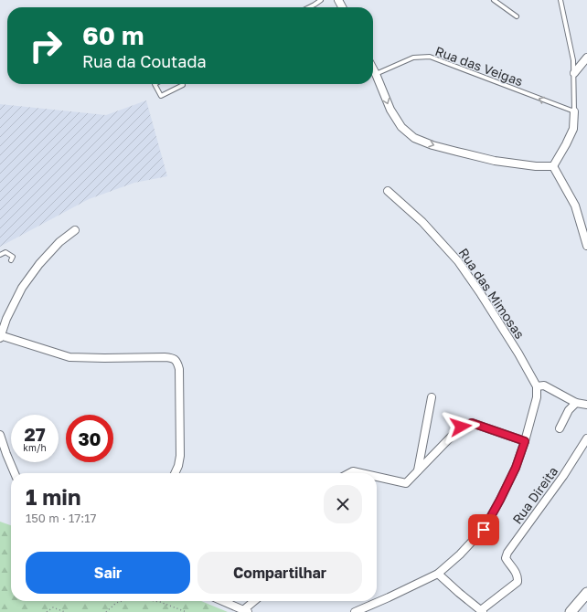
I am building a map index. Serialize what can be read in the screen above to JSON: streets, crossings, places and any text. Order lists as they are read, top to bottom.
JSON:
{
  "streets": {
    "street": ["Rua das Mimosas", "Rua Direita"],
    "lane": ["Rua das Veigas"]
  },
  "one_way": ["Rua das Veigas"],
  "page": {
    "turn": ["60 m", "Rua da Coutada"],
    "speed": "27 km/h",
    "limit": "30",
    "heading": ["1 min", "150 m · 17:17"],
    "buttons": ["Sair", "Compartilhar"]
  }
}
